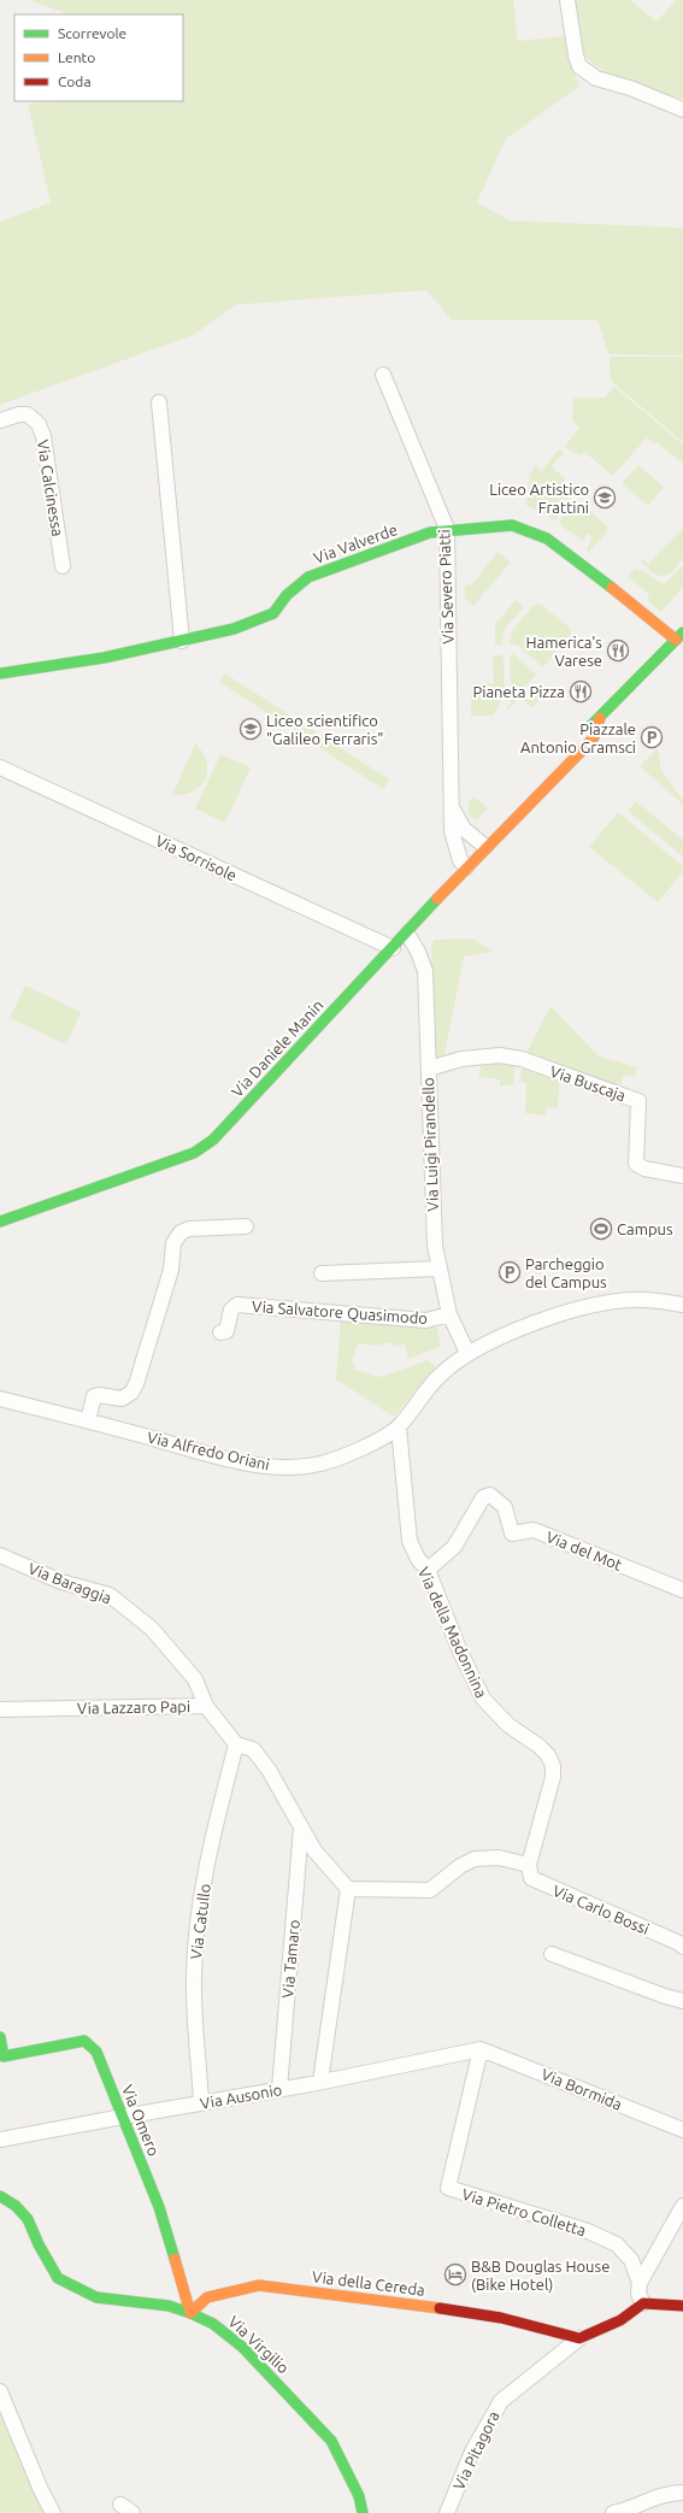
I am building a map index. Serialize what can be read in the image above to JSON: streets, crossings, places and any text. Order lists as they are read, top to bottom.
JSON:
{
  "streets": {
    "street": [
      "Via Calcinessa",
      "Via Valverde",
      "Via Severo Piatti",
      "Via Sorrisole",
      "Via Daniele Manin",
      "Via Buscaja",
      "Via Luigi Pirandello",
      "Via Salvatore Quasimodo",
      "Via Alfredo Oriani",
      "Via del Mot",
      "Via Baraggia",
      "Via della Madonnina",
      "Via Lazzaro Papi",
      "Via Carlo Bossi",
      "Via Catullo",
      "Via Tamaro",
      "Via Bormida",
      "Via Ausonio",
      "Via Omero",
      "Via Pietro Colletta",
      "Via della Cereda",
      "Via Virgilio",
      "Via Pitagora"
    ]
  },
  "crossings": [
    ["Via Valverde", "Via Severo Piatti"],
    ["Via Valverde", "Via Daniele Manin"],
    ["Via Severo Piatti", "Via Daniele Manin"],
    ["Via Sorrisole", "Via Daniele Manin"],
    ["Via Daniele Manin", "Via Luigi Pirandello"],
    ["Via Buscaja", "Via Luigi Pirandello"],
    ["Via Luigi Pirandello", "Via Salvatore Quasimodo"],
    ["Via Luigi Pirandello", "Via Alfredo Oriani"],
    ["Via Alfredo Oriani", "Via della Madonnina"],
    ["Via del Mot", "Via della Madonnina"],
    ["Via Baraggia", "Via Lazzaro Papi"],
    ["Via della Madonnina", "Via Carlo Bossi"],
    ["Via Lazzaro Papi", "Via Catullo"],
    ["Via Lazzaro Papi", "Via Tamaro"],
    ["Via Catullo", "Via Ausonio"],
    ["Via Tamaro", "Via Ausonio"],
    ["Via Bormida", "Via Ausonio"],
    ["Via Bormida", "Via Pietro Colletta"],
    ["Via Ausonio", "Via Omero"],
    ["Via Ausonio", "Via Pietro Colletta"],
    ["Via Omero", "Via della Cereda"],
    ["Via Omero", "Via Virgilio"],
    ["Via della Cereda", "Via Virgilio"],
    ["Via della Cereda", "Via Pitagora"]
  ],
  "places": {
    "school or university": ["Liceo Artistico Frattini", "Liceo scientifico \"Galileo Ferraris\""],
    "restaurant": ["Hamerica's Varese", "Pianeta Pizza"],
    "parking": ["Piazzale Antonio Gramsci", "Parcheggio del Campus"],
    "sports": ["Campus"],
    "hotel": ["B&B Douglas House (Bike Hotel)"]
  },
  "legend": ["Scorrevole", "Lento", "Coda"]
}
